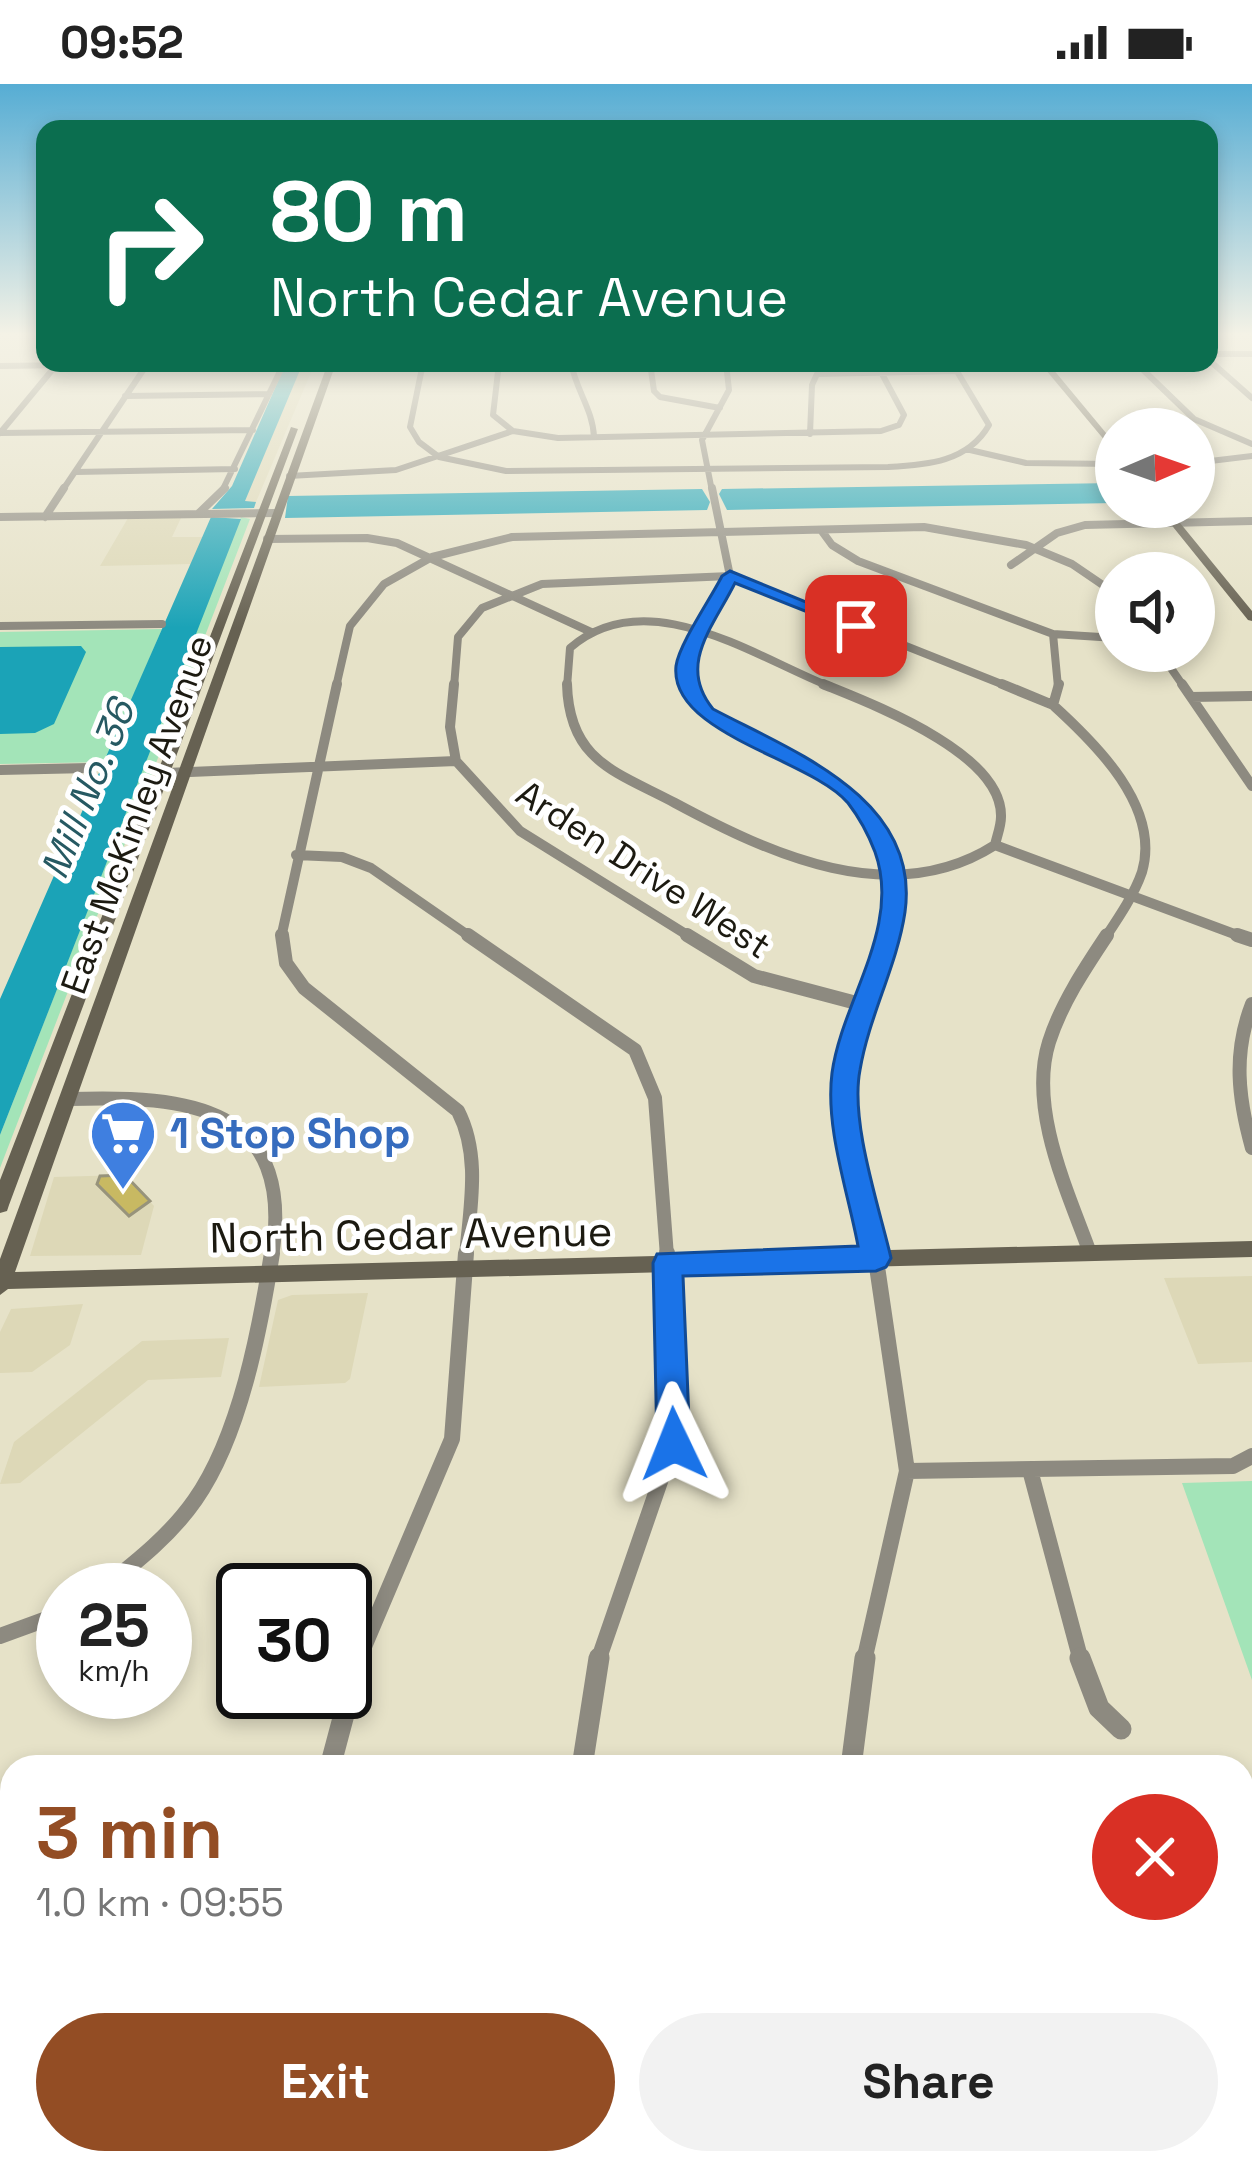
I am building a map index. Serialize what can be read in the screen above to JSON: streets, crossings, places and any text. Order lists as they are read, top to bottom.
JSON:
{
  "streets": {
    "main road": ["East McKinley Avenue", "North Cedar Avenue"],
    "street": ["Arden Drive West"]
  },
  "crossings": [
    ["East McKinley Avenue", "North Cedar Avenue"]
  ],
  "water": ["Mill No. 36"],
  "places": {
    "supermarket": ["1 Stop Shop"]
  },
  "north": "right",
  "page": {
    "status": "09:52",
    "turn": ["80 m", "North Cedar Avenue"],
    "speed": "25 km/h",
    "limit": "30",
    "heading": ["3 min", "1.0 km · 09:55"],
    "buttons": ["Exit", "Share"]
  }
}
